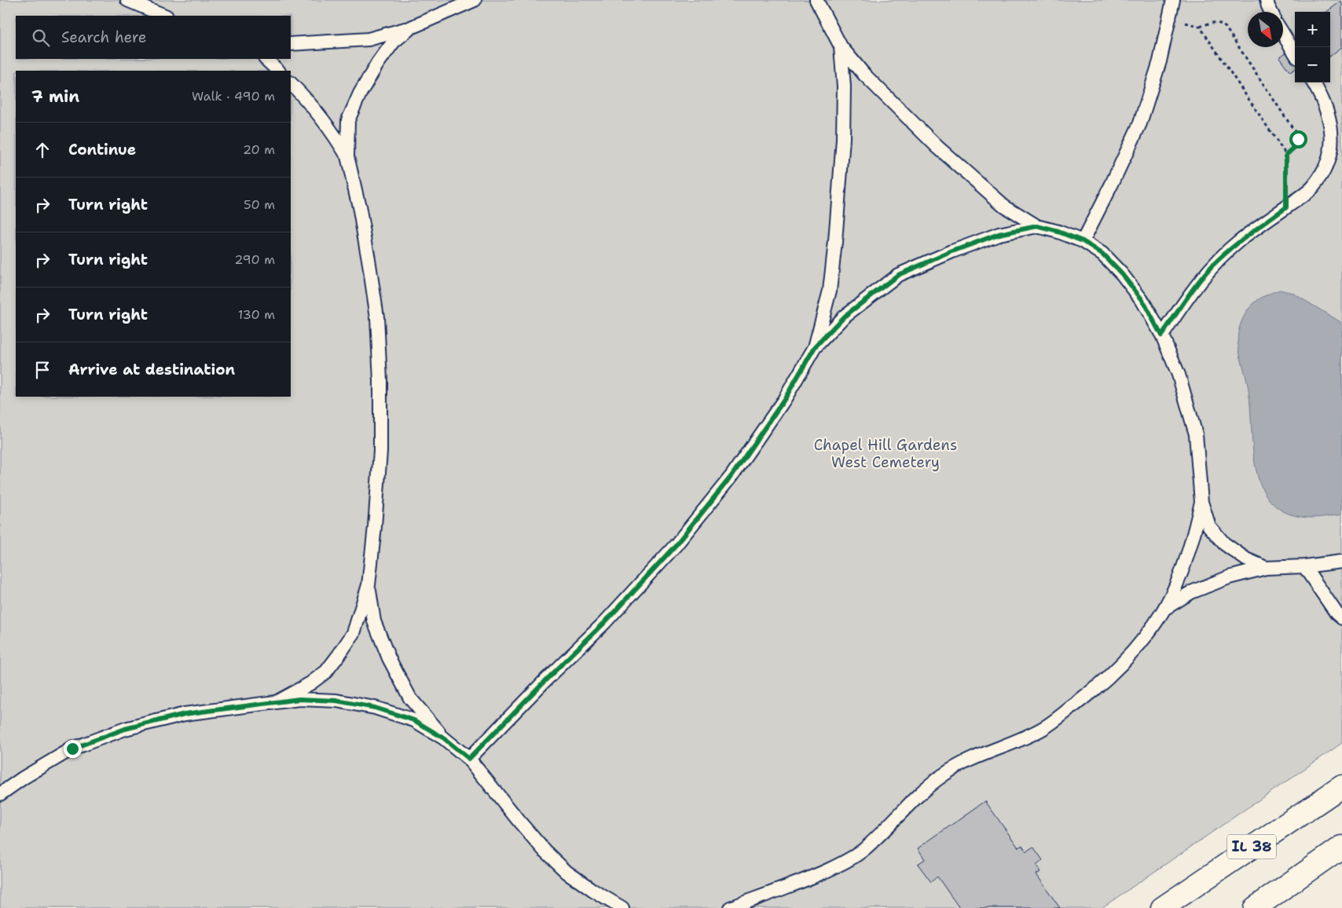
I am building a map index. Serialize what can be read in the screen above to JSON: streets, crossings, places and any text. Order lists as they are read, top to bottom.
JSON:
{
  "streets": {
    "main road": ["IL 38"]
  },
  "parks": ["Chapel Hill Gardens West Cemetery"],
  "north": "bottom right",
  "page": {
    "map_buttons": ["+", "−"],
    "search": "Search here",
    "heading": ["7 min", "Walk · 490 m"],
    "list": [
      ["Continue", "20 m"],
      ["Turn right", "50 m"],
      ["Turn right", "290 m"],
      ["Turn right", "130 m"],
      "Arrive at destination"
    ]
  }
}
